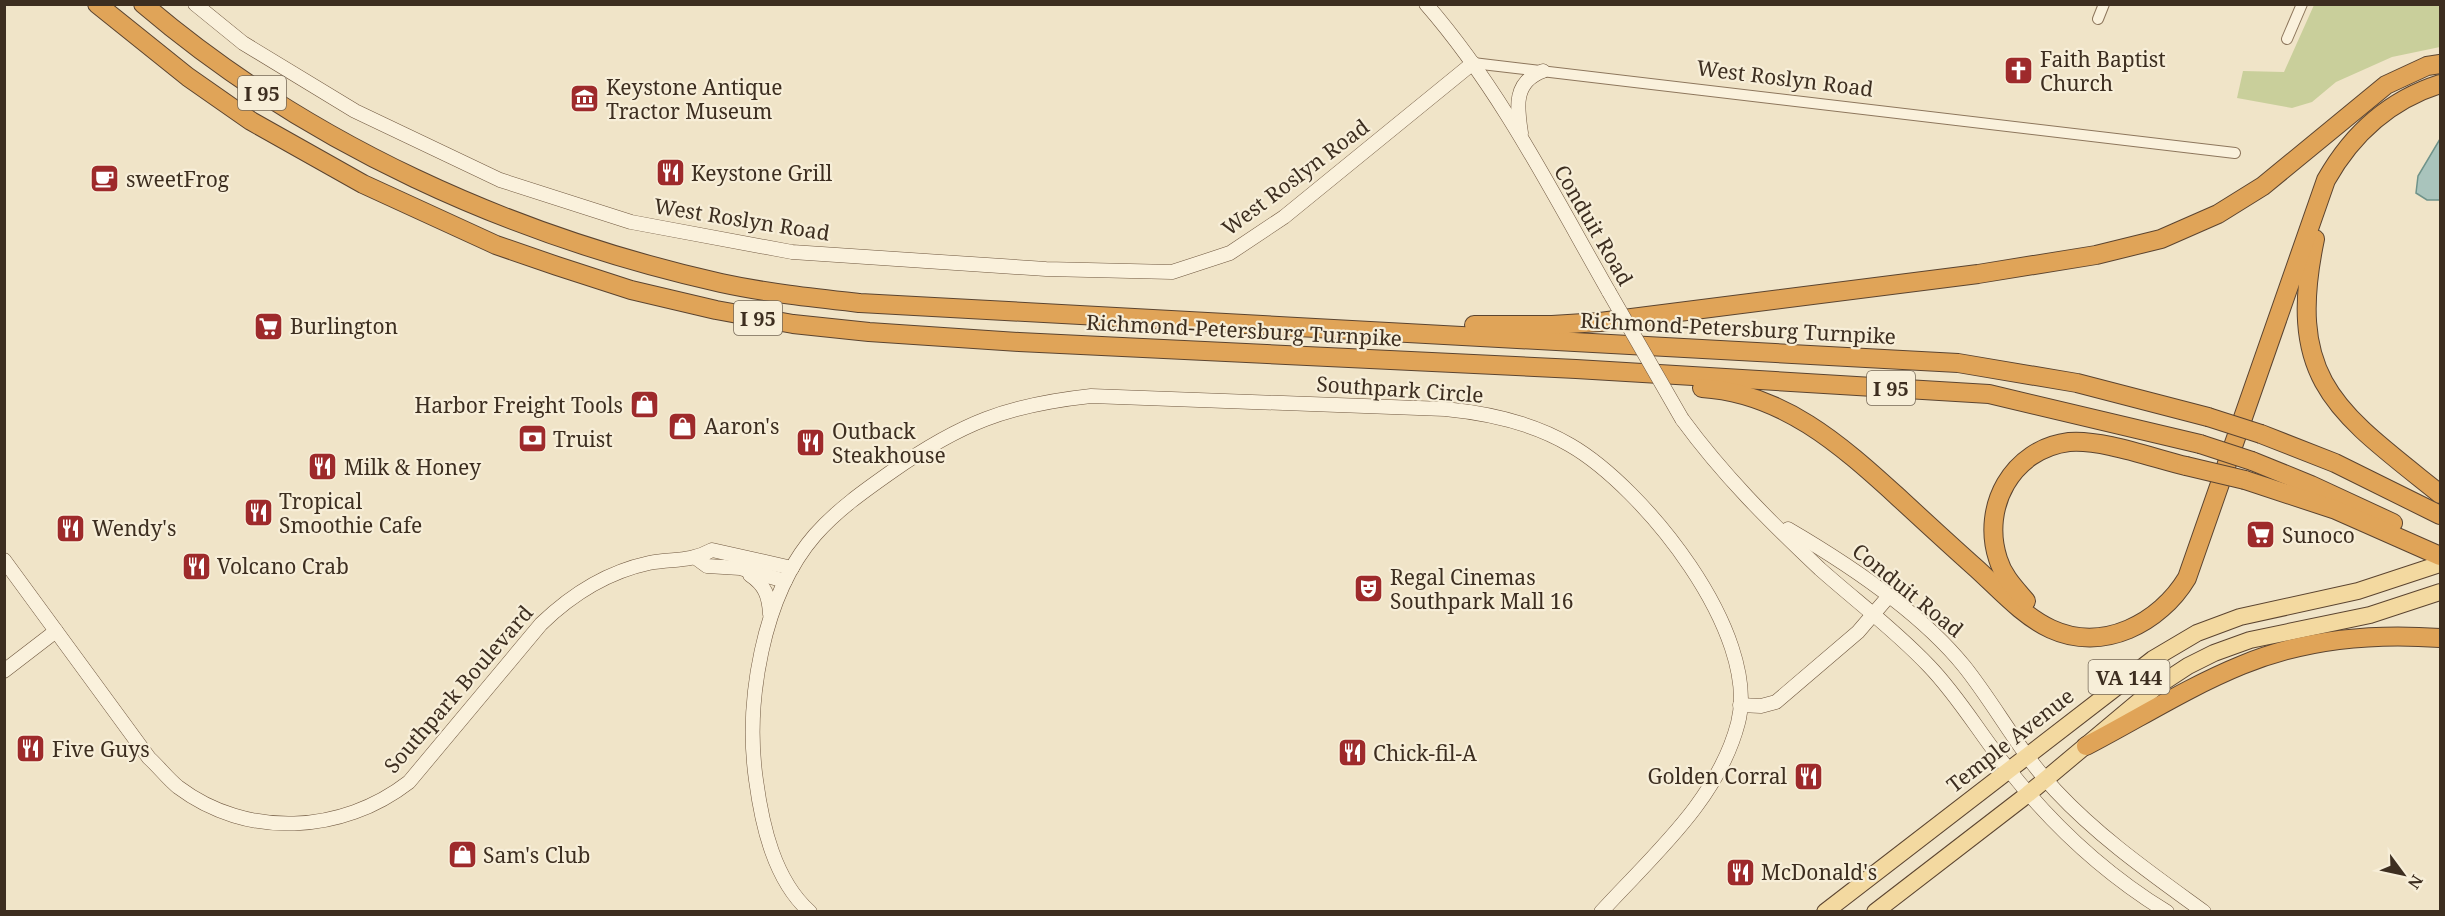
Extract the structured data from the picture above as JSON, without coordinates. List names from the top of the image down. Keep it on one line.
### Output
{"streets":{"highway":["I 95","Richmond-Petersburg Turnpike"],"main road":["West Roslyn Road","Conduit Road","Southpark Circle","VA 144","Southpark Boulevard","Temple Avenue"]},"crossings":[["West Roslyn Road","Conduit Road"],["Conduit Road","VA 144"],["Conduit Road","Temple Avenue"],["Richmond-Petersburg Turnpike","Temple Avenue"],["Southpark Circle","Southpark Boulevard"]],"places":{"church":["Faith Baptist Church"],"museum":["Keystone Antique Tractor Museum"],"restaurant":["Keystone Grill","Outback Steakhouse","Milk & Honey","Tropical Smoothie Cafe","Wendy's","Volcano Crab","Five Guys","Chick-fil-A","Golden Corral","McDonald's"],"cafe":["sweetFrog"],"supermarket":["Burlington","Sunoco"],"shop":["Harbor Freight Tools","Aaron's","Sam's Club"],"bank":["Truist"],"theatre":["Regal Cinemas Southpark Mall 16"]},"north":"bottom right"}
